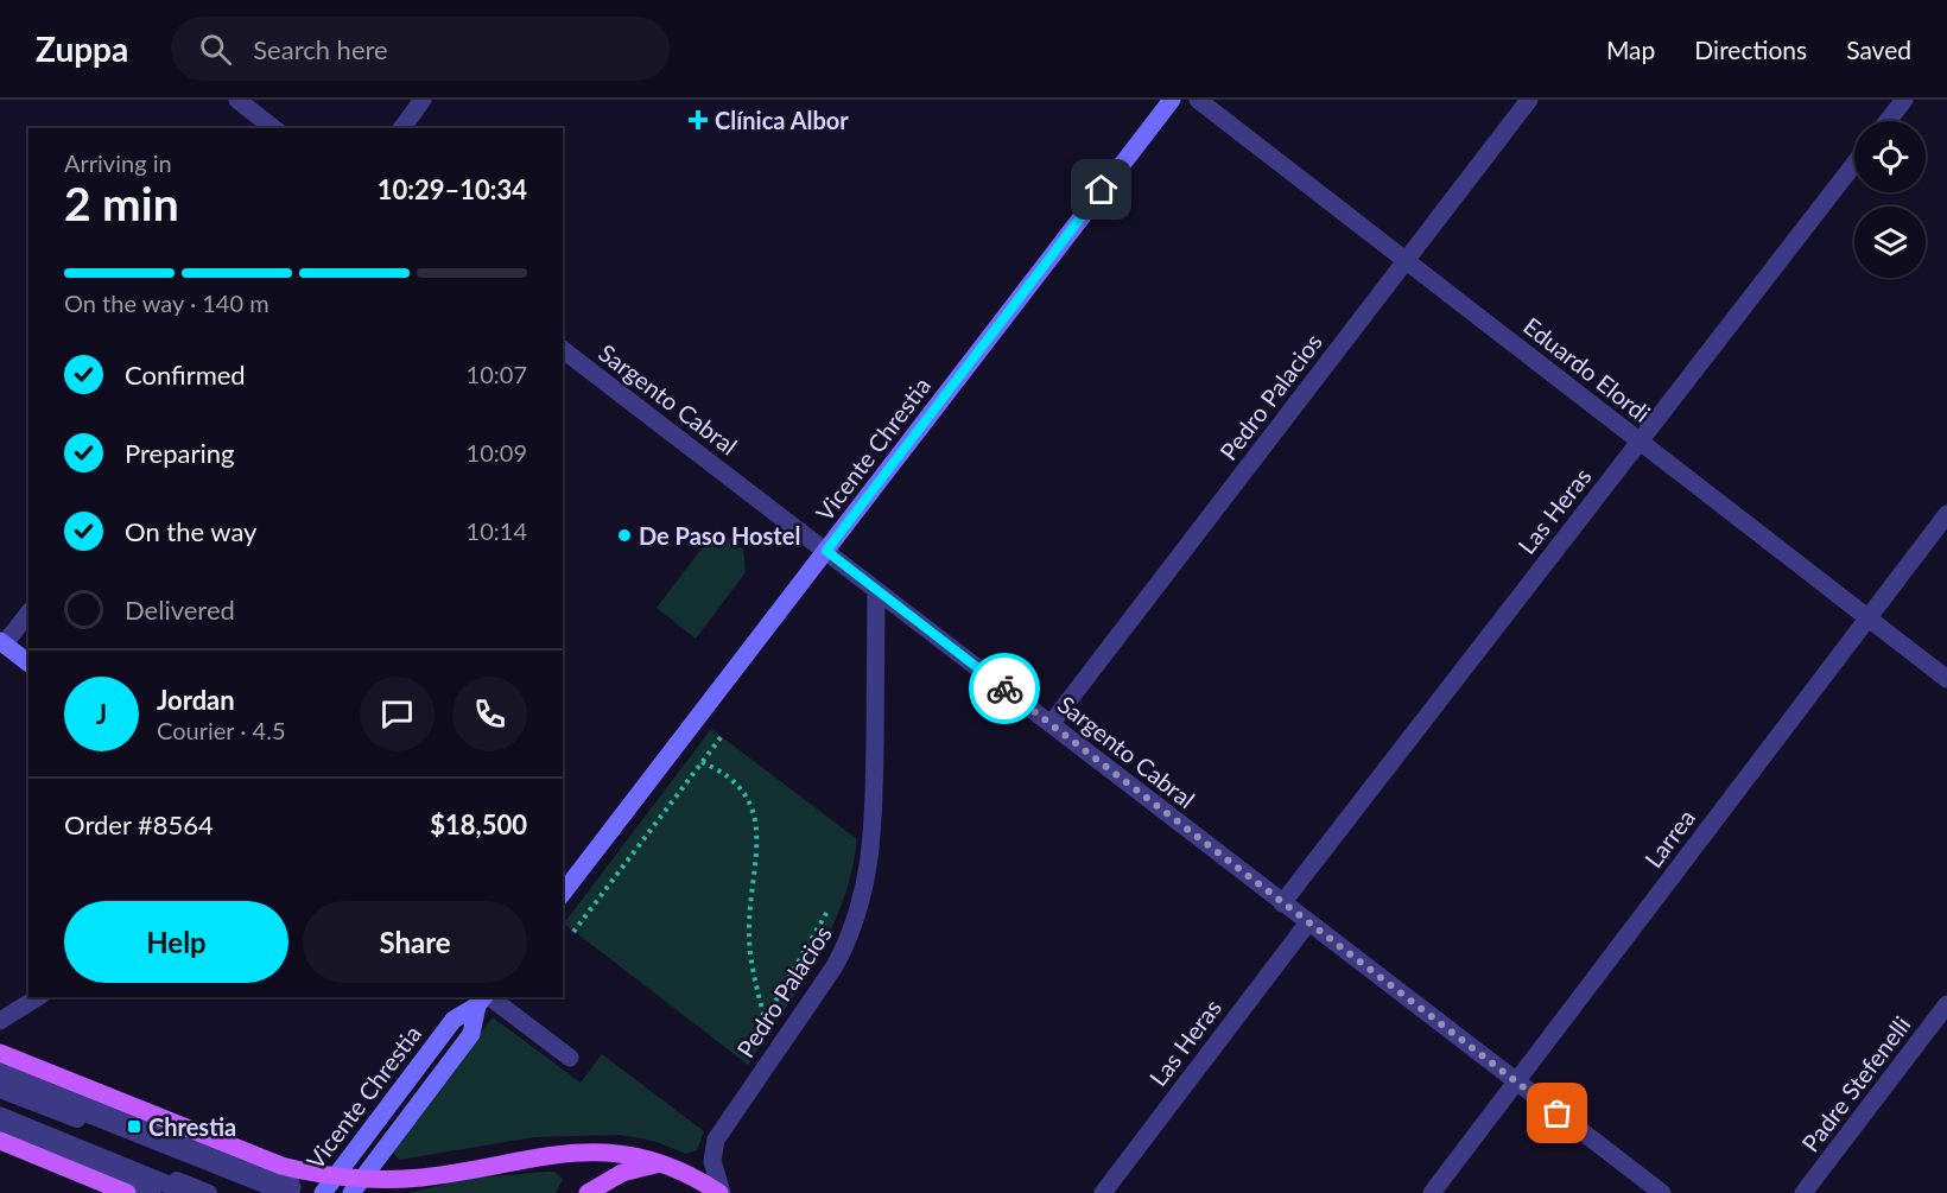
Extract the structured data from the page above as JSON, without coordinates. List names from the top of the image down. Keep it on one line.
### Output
{"streets":{"main road":["Vicente Chrestia"],"street":["Eduardo Elordi","Pedro Palacios","Sargento Cabral","Las Heras","Larrea","Padre Stefenelli"]},"crossings":[["Eduardo Elordi","Pedro Palacios"],["Eduardo Elordi","Las Heras"],["Eduardo Elordi","Larrea"],["Pedro Palacios","Sargento Cabral"],["Sargento Cabral","Vicente Chrestia"],["Sargento Cabral","Las Heras"],["Sargento Cabral","Larrea"]],"places":{"health":["Clínica Albor"],"other":["De Paso Hostel"],"transit":["Chrestia"]},"page":{"header":"Zuppa","search":"Search here","nav":["Map","Directions","Saved"],"heading":["2 min","Arriving in","10:29–10:34"],"panel":["Jordan","Courier · 4.5","Order #8564","$18,500"],"bar":"On the way · 140 m","list":[["Confirmed","10:07"],["Preparing","10:09"],["On the way","10:14"],"Delivered"],"round":"J","buttons":["Help","Share"]}}
